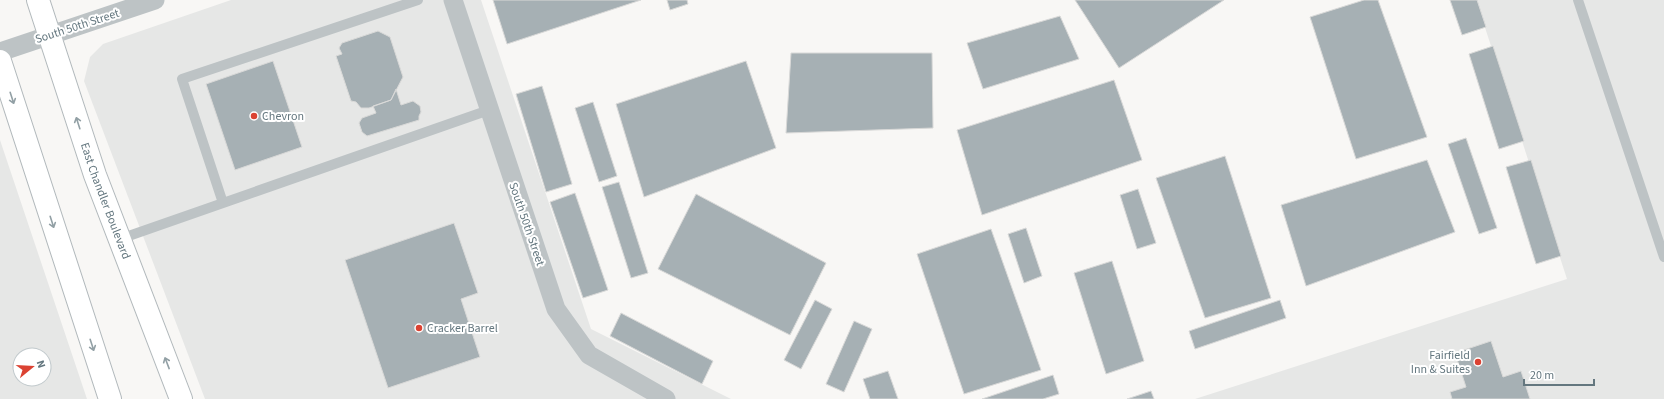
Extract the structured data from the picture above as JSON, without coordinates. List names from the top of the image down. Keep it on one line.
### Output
{"streets":{"main road":["East Chandler Boulevard"],"street":["South 50th Street"]},"crossings":[["South 50th Street","East Chandler Boulevard"]],"places":["Chevron","Cracker Barrel","Fairfield Inn & Suites"],"scale_bar":"20 m","north":"right"}
